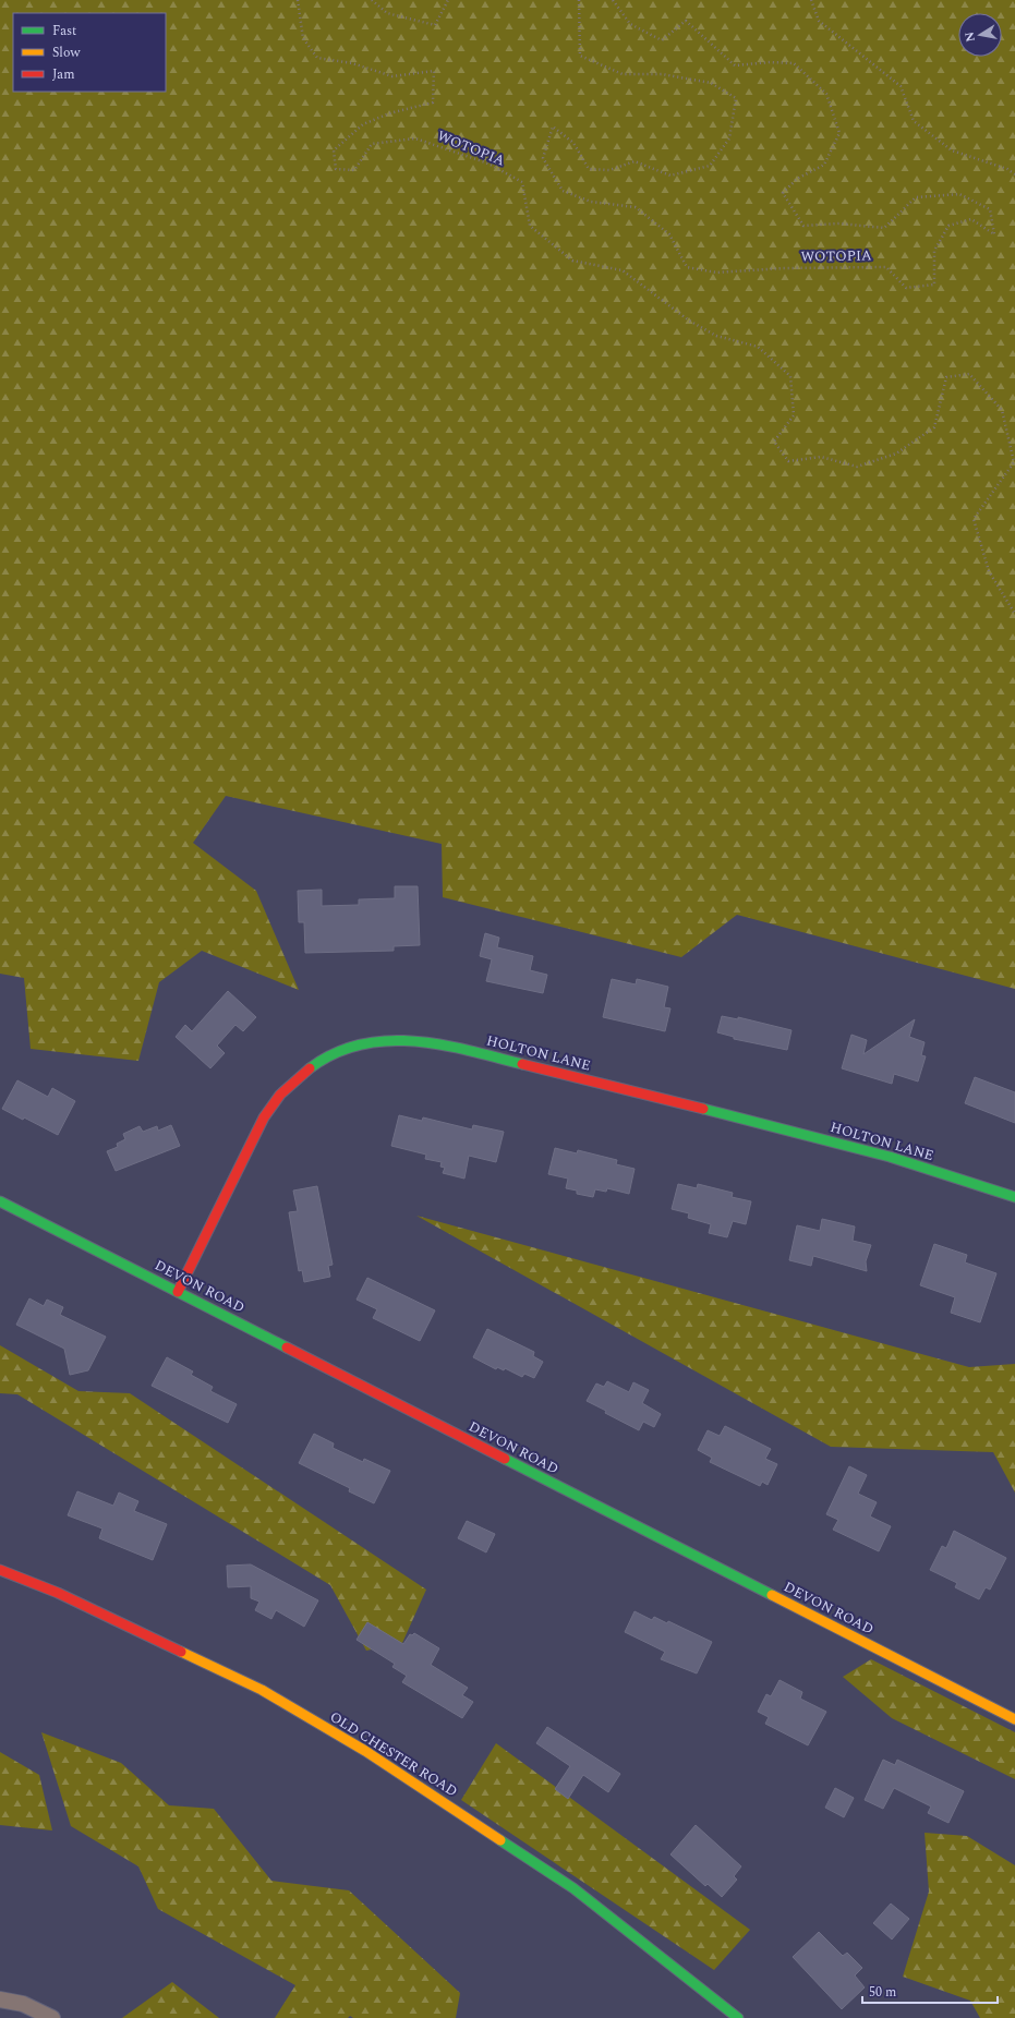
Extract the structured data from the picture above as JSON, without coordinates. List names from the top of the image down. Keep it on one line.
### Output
{"streets":{"street":["HOLTON LANE","DEVON ROAD","OLD CHESTER ROAD"],"path":["WOTOPIA"]},"crossings":[["HOLTON LANE","DEVON ROAD"]],"legend":["Fast","Slow","Jam"],"scale_bar":"50 m","north":"left"}
